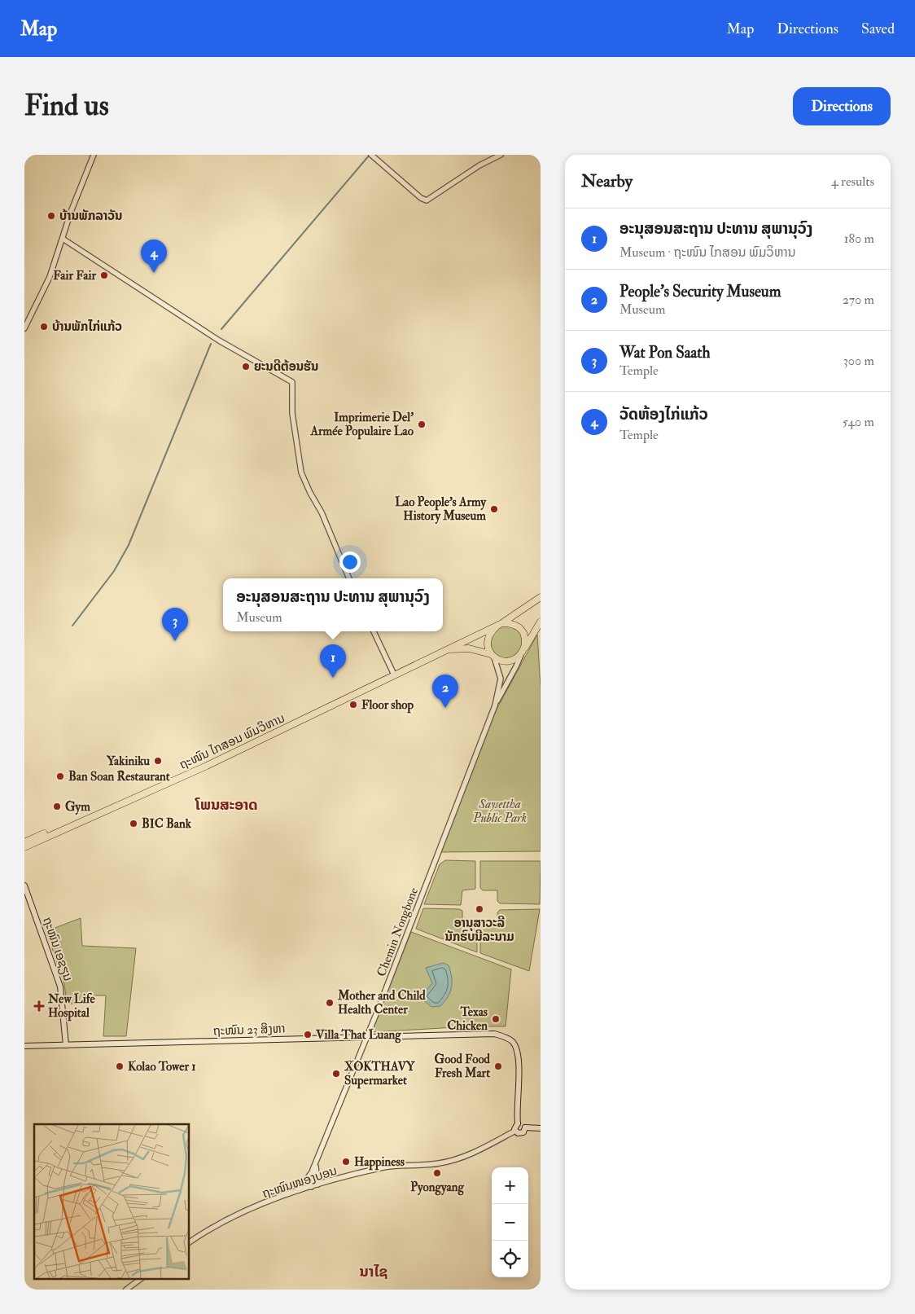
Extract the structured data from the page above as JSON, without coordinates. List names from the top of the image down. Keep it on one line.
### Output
{"streets":{"highway":["ຖະໜົນ ໄກສອນ ພົມວິຫານ"],"main road":["ຖະໜົນ ເອຊຽນ","ຖະໜົນ 23 ສິງຫາ"],"street":["Chemin Nongbone","ຖະໜົນໜອງບອນ"]},"crossings":[["Chemin Nongbone","ຖະໜົນ 23 ສິງຫາ"],["Chemin Nongbone","ຖະໜົນໜອງບອນ"],["ຖະໜົນ ເອຊຽນ","ຖະໜົນ 23 ສິງຫາ"],["ຖະໜົນ 23 ສິງຫາ","ຖະໜົນໜອງບອນ"]],"districts":["ໂພນສະອາດ","ນາໄຊ"],"parks":["Saysettha Public Park"],"places":{"other":["ບ້ານພັກລາວັນ","Fair Fair","ບ້ານພັກໄກ່ແກ້ວ","ຍະນດີຕ້ອນຮັນ","Imprimerie Del' Armée Populaire Lao","Lao People's Army History Museum","Floor shop","Yakiniku","Ban Soan Restaurant","Gym","BIC Bank","ອານຸສາວະລີ ນັກຮົບນີລະນາມ","Mother and Child Health Center","Texas Chicken","Villa That Luang","Kolao Tower 1","Good Food Fresh Mart","XOKTHAVY Supermarket","Happiness","Pyongyang"],"health":["New Life Hospital"]},"page":{"header":"Map","nav":["Map","Directions","Saved"],"buttons":"Directions","title":"Find us","heading":["Nearby","4 results"],"list":[{"mark":"1","name":"ອະນຸສອນສະຖານ ປະທານ ສຸພານຸວົງ","note":"Museum · ຖະໜົນ ໄກສອນ ພົມວິຫານ","value":"180 m"},{"mark":"2","name":"People's Security Museum","note":"Museum","value":"270 m"},{"mark":"3","name":"Wat Pon Saath","note":"Temple","value":"300 m"},{"mark":"4","name":"ວັດຫ້ອງໄກ່ແກ້ວ","note":"Temple","value":"540 m"}],"pins":["4","3","1","2"],"popup":["ອະນຸສອນສະຖານ ປະທານ ສຸພານຸວົງ","Museum"],"map_buttons":["+","−"]}}
